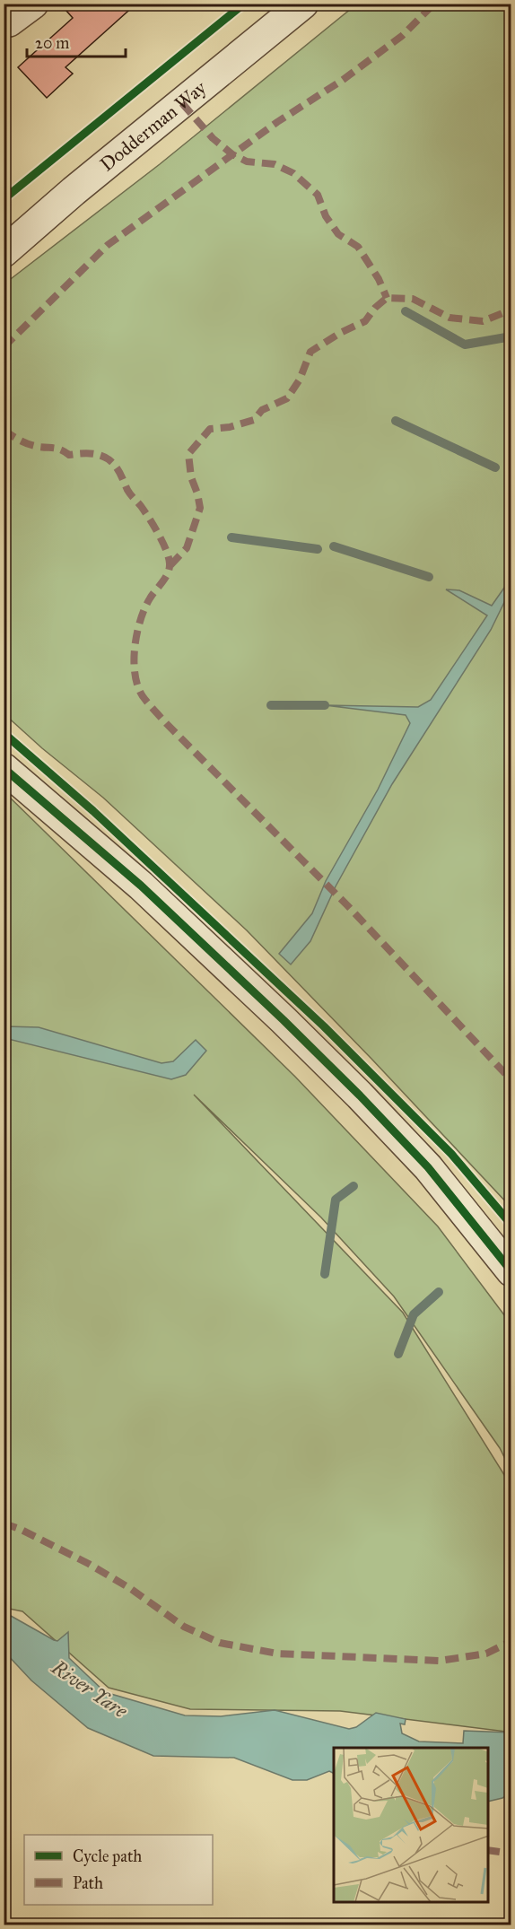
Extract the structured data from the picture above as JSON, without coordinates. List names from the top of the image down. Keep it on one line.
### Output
{"streets":{"street":["Dodderman Way"]},"water":["River Yare"],"legend":["Cycle path","Path"],"scale_bar":"20 m"}
